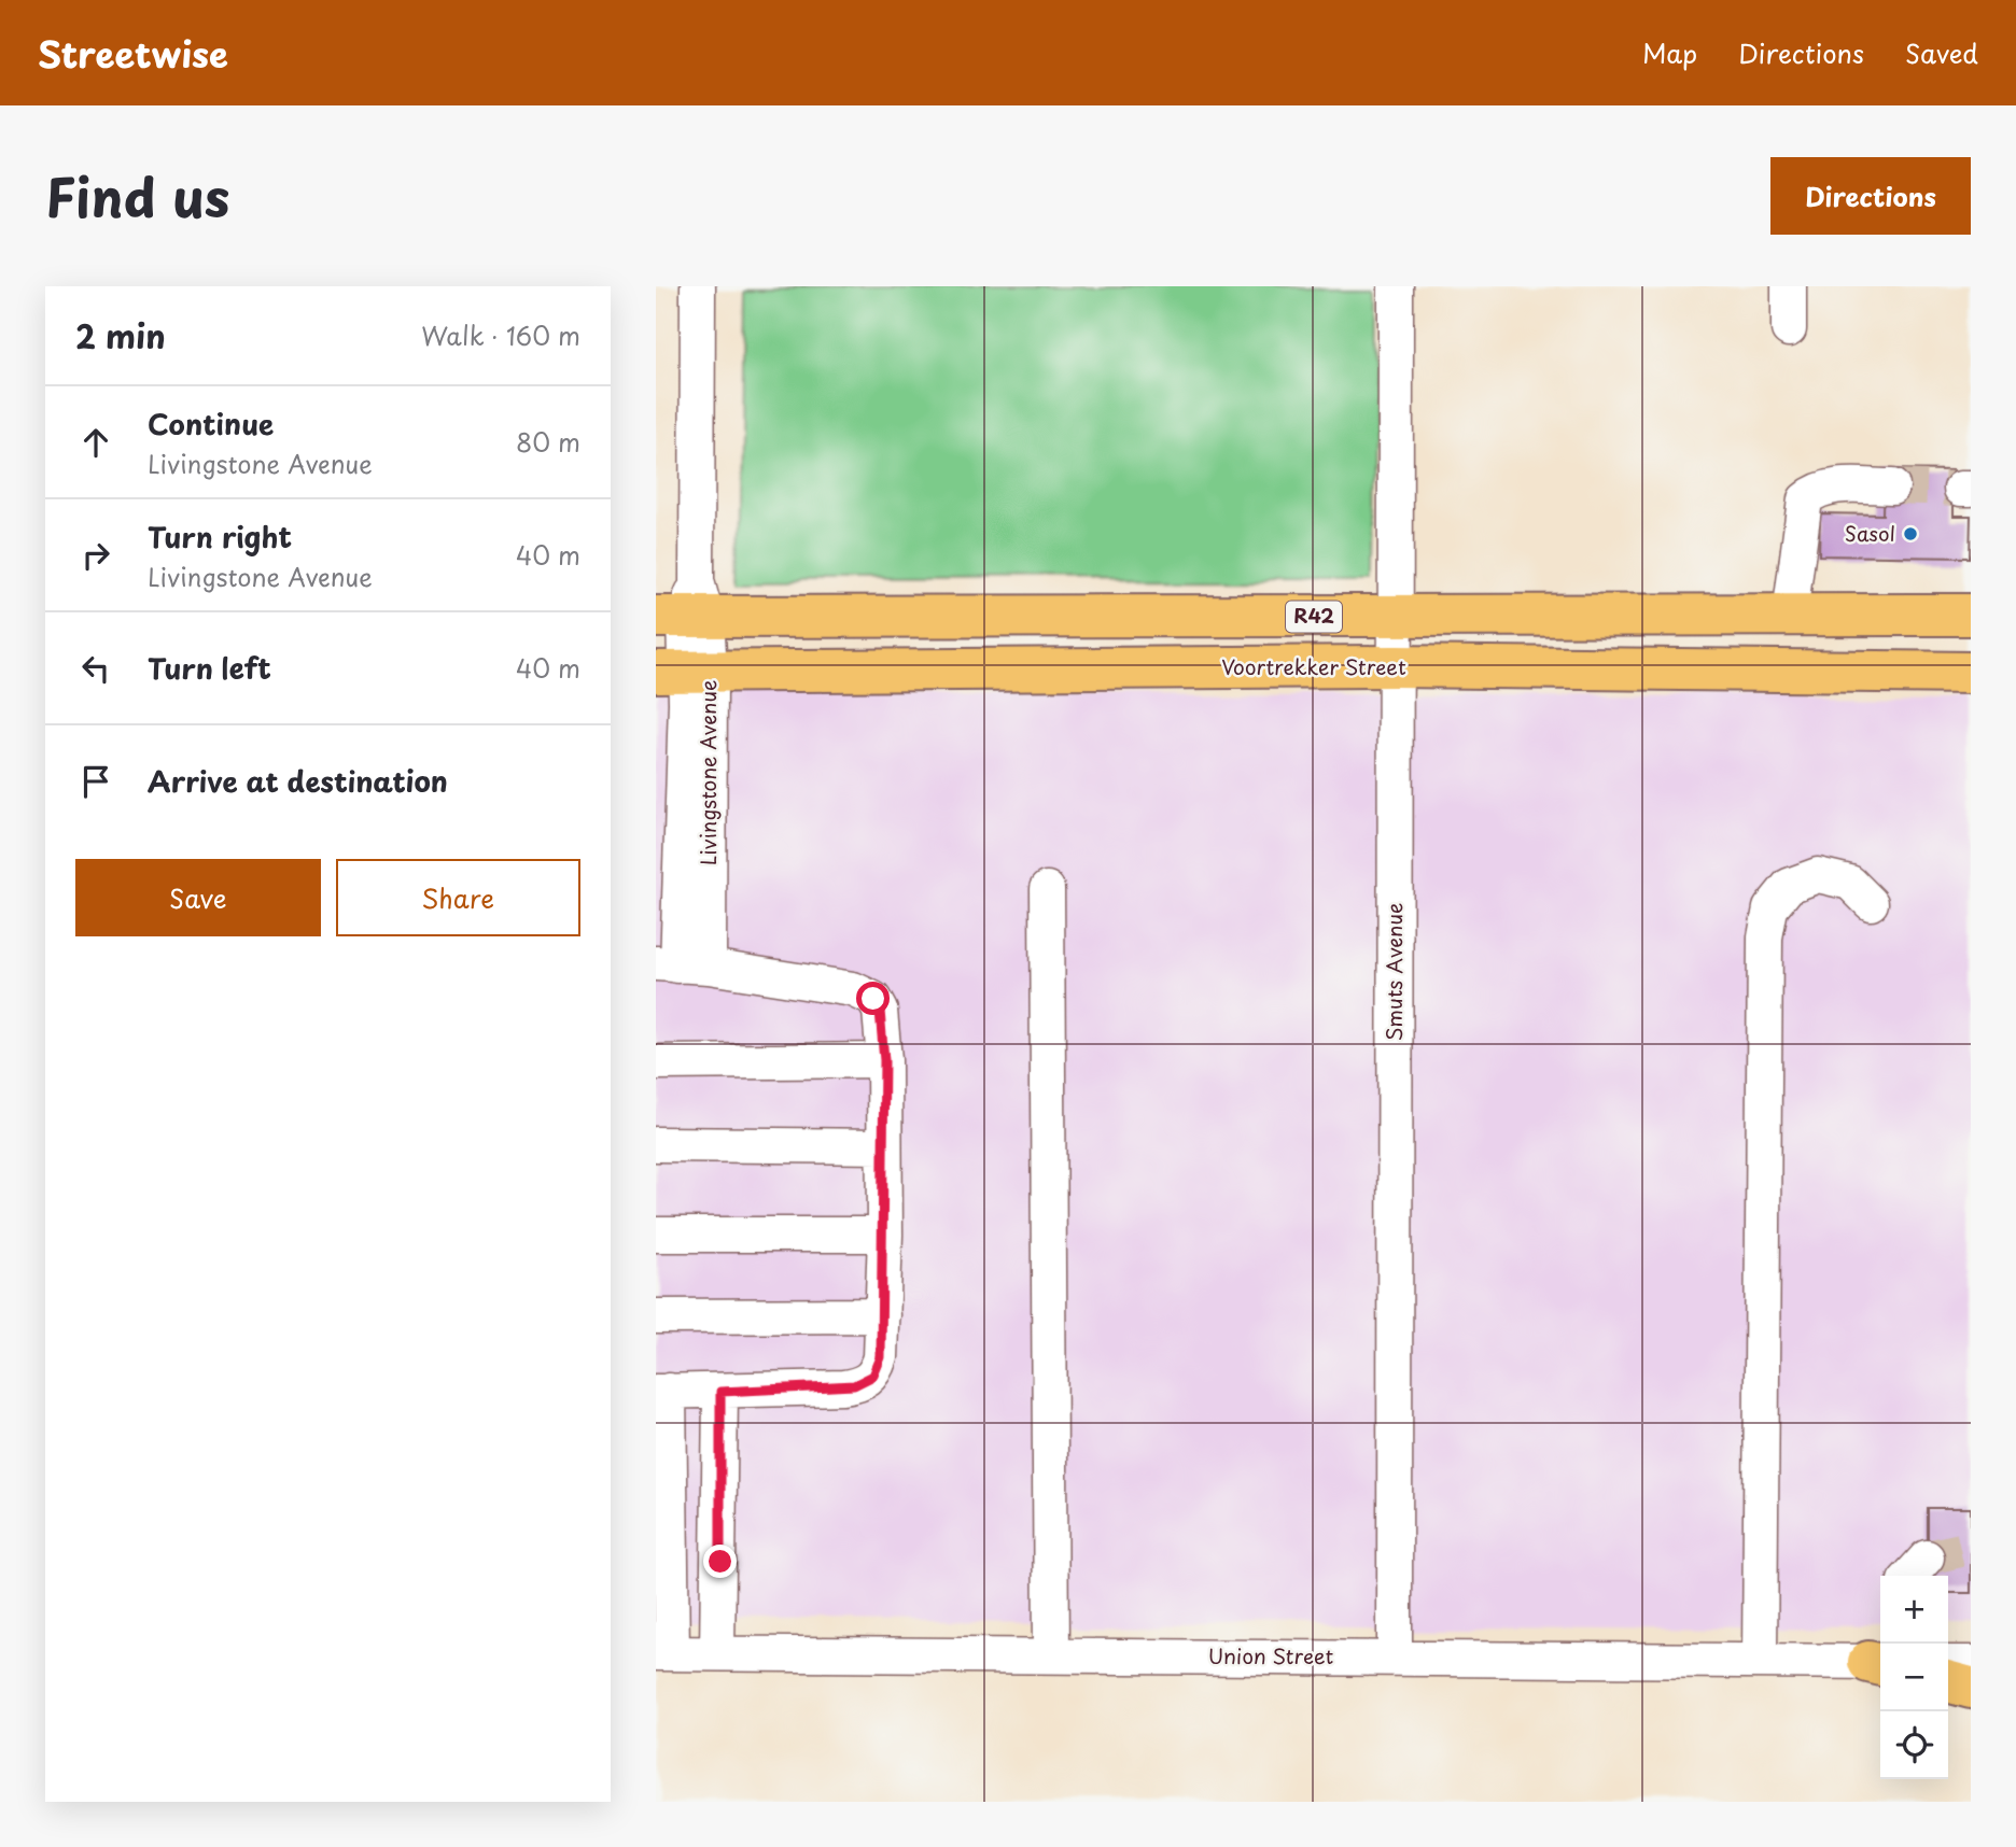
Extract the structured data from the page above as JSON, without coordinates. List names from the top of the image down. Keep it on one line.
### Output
{"streets":{"main road":["R42","Voortrekker Street"],"street":["Livingstone Avenue","Smuts Avenue","Union Street"]},"crossings":[["R42","Livingstone Avenue"],["R42","Smuts Avenue"],["Voortrekker Street","Livingstone Avenue"],["Voortrekker Street","Smuts Avenue"],["Livingstone Avenue","Union Street"],["Smuts Avenue","Union Street"]],"places":["Sasol"],"page":{"header":"Streetwise","nav":["Map","Directions","Saved"],"title":"Find us","buttons":["Directions",["Save","Share"]],"heading":["2 min","Walk · 160 m"],"list":[["Continue","Livingstone Avenue","80 m"],["Turn right","Livingstone Avenue","40 m"],["Turn left","40 m"],"Arrive at destination"],"map_buttons":["+","−"]}}
